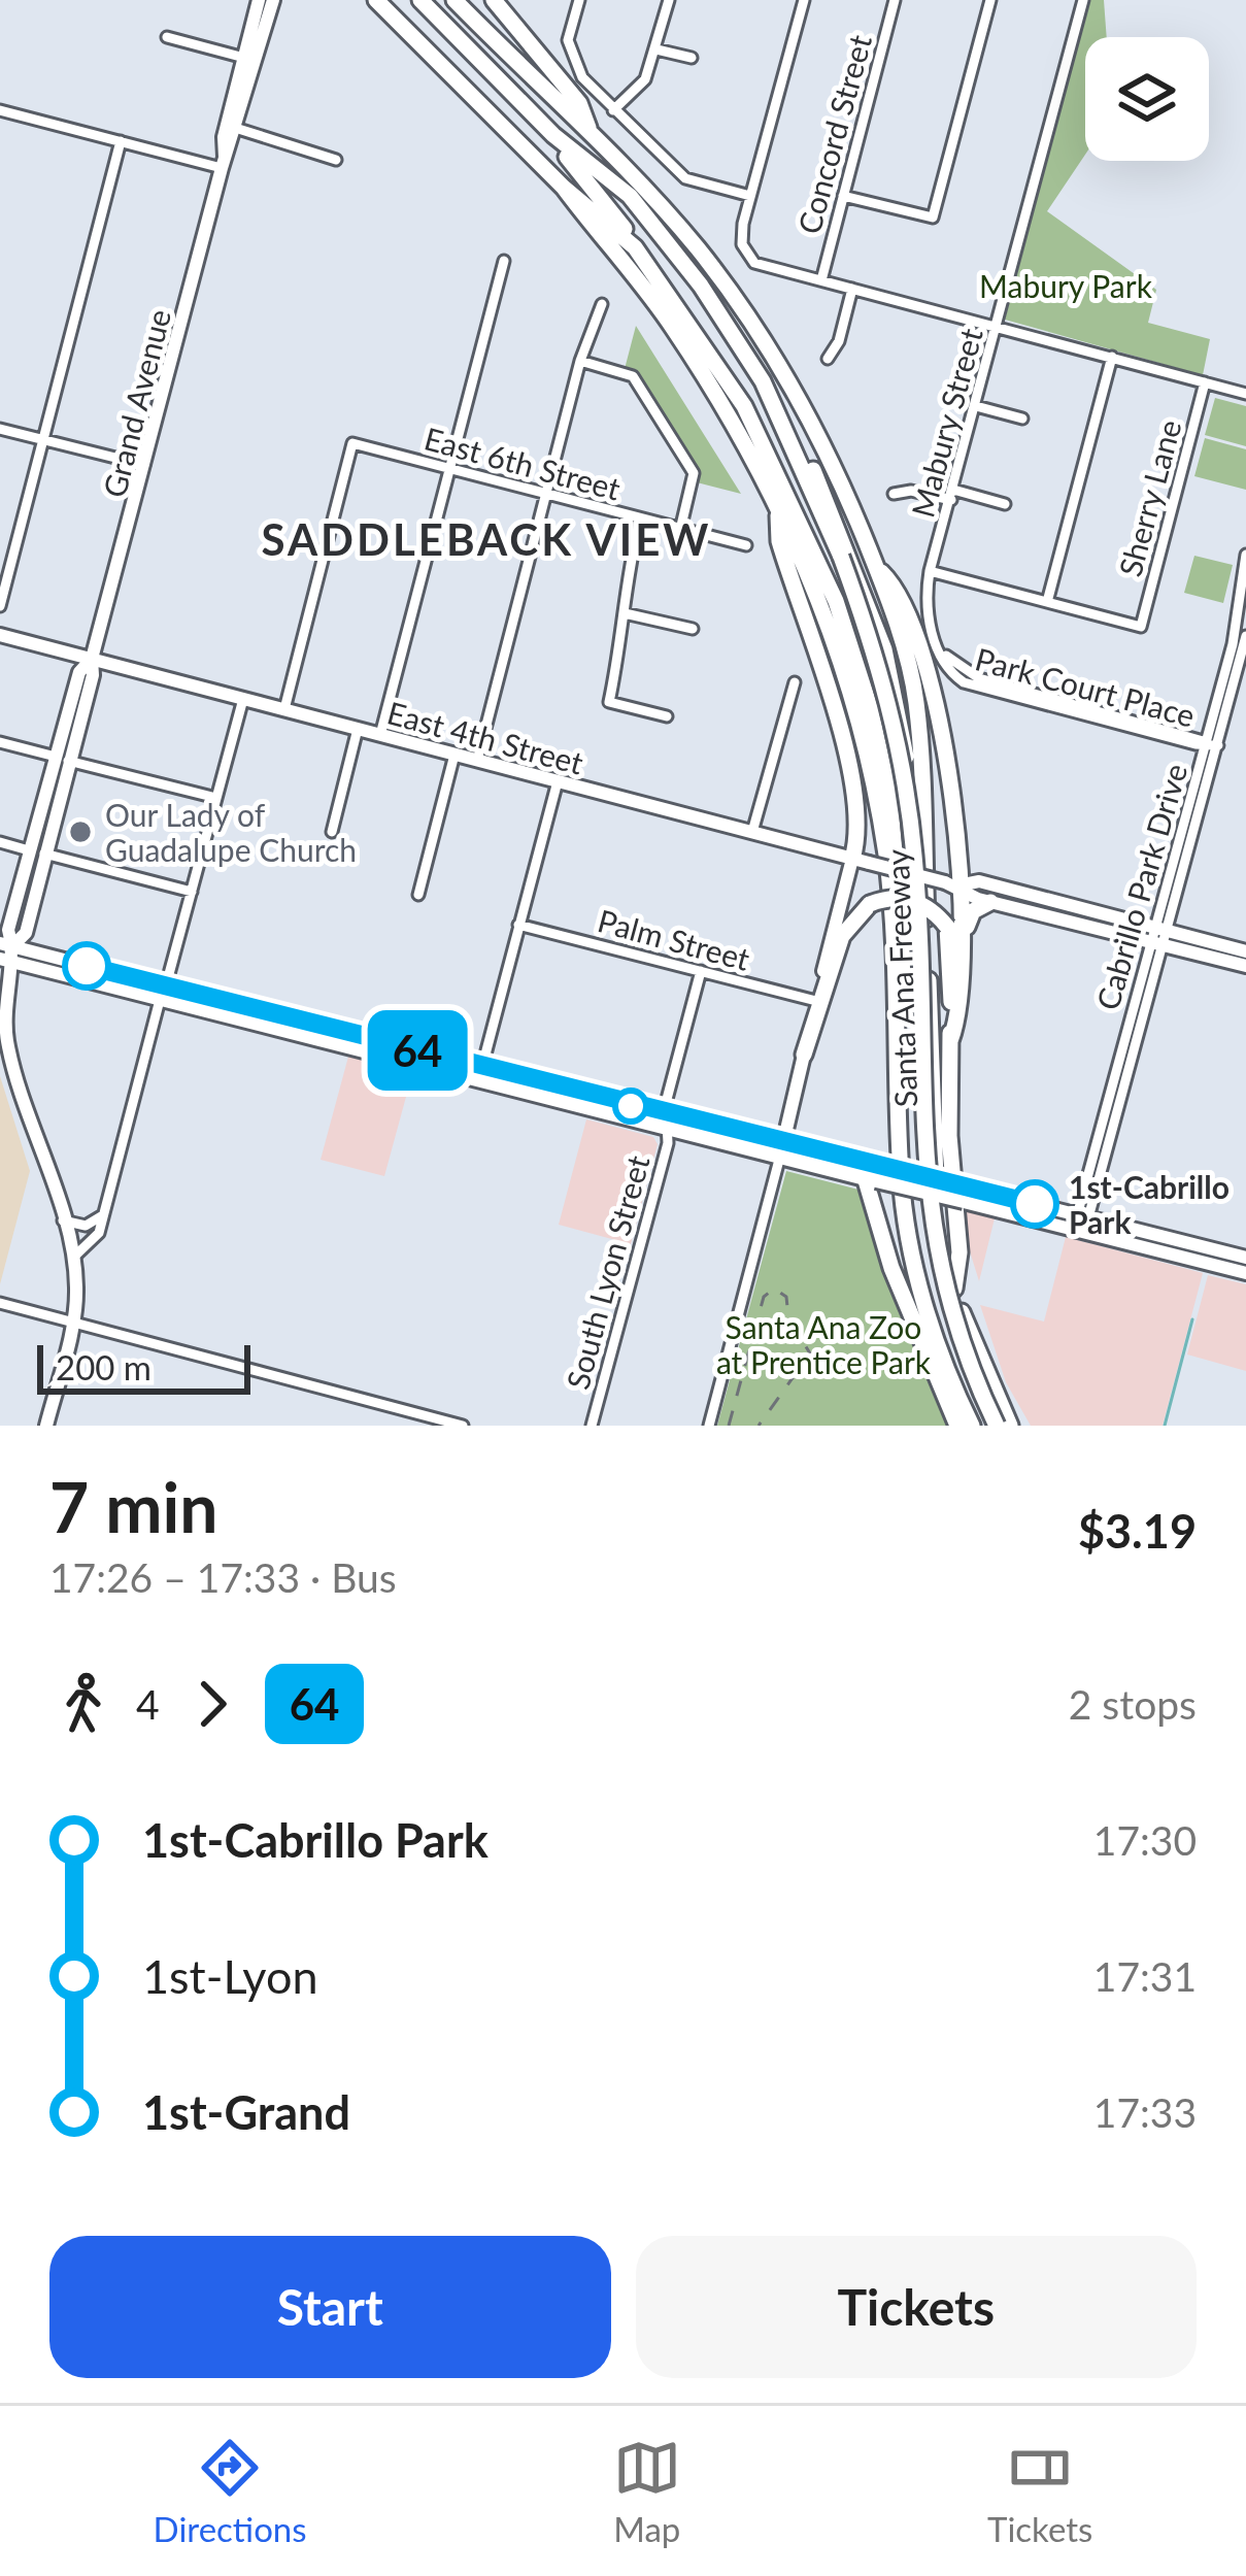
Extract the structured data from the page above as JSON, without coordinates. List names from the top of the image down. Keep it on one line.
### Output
{"streets":{"highway":["Santa Ana Freeway"],"main road":["Grand Avenue","East 4th Street"],"street":["Concord Street","Mabury Street","East 6th Street","Sherry Lane","Park Court Place","Cabrillo Park Drive","Palm Street","South Lyon Street"]},"crossings":[["Grand Avenue","East 4th Street"],["Mabury Street","Park Court Place"],["East 6th Street","East 4th Street"],["Park Court Place","Cabrillo Park Drive"],["East 4th Street","Cabrillo Park Drive"],["Palm Street","South Lyon Street"]],"districts":["SADDLEBACK VIEW"],"parks":["Mabury Park","Santa Ana Zoo at Prentice Park"],"places":["Our Lady of Guadalupe Church","1st-Cabrillo Park"],"lines":["bus line 64"],"scale_bar":"200 m","page":{"on_map":"64","scale":"200 m","heading":["7 min","17:26 – 17:33 · Bus","$3.19"],"legs":["4","64","2 stops"],"list":[{"name":"1st-Cabrillo Park","value":"17:30"},{"name":"1st-Lyon","value":"17:31"},{"name":"1st-Grand","value":"17:33"}],"buttons":["Start","Tickets"],"tabs":["Directions","Map","Tickets"]}}
